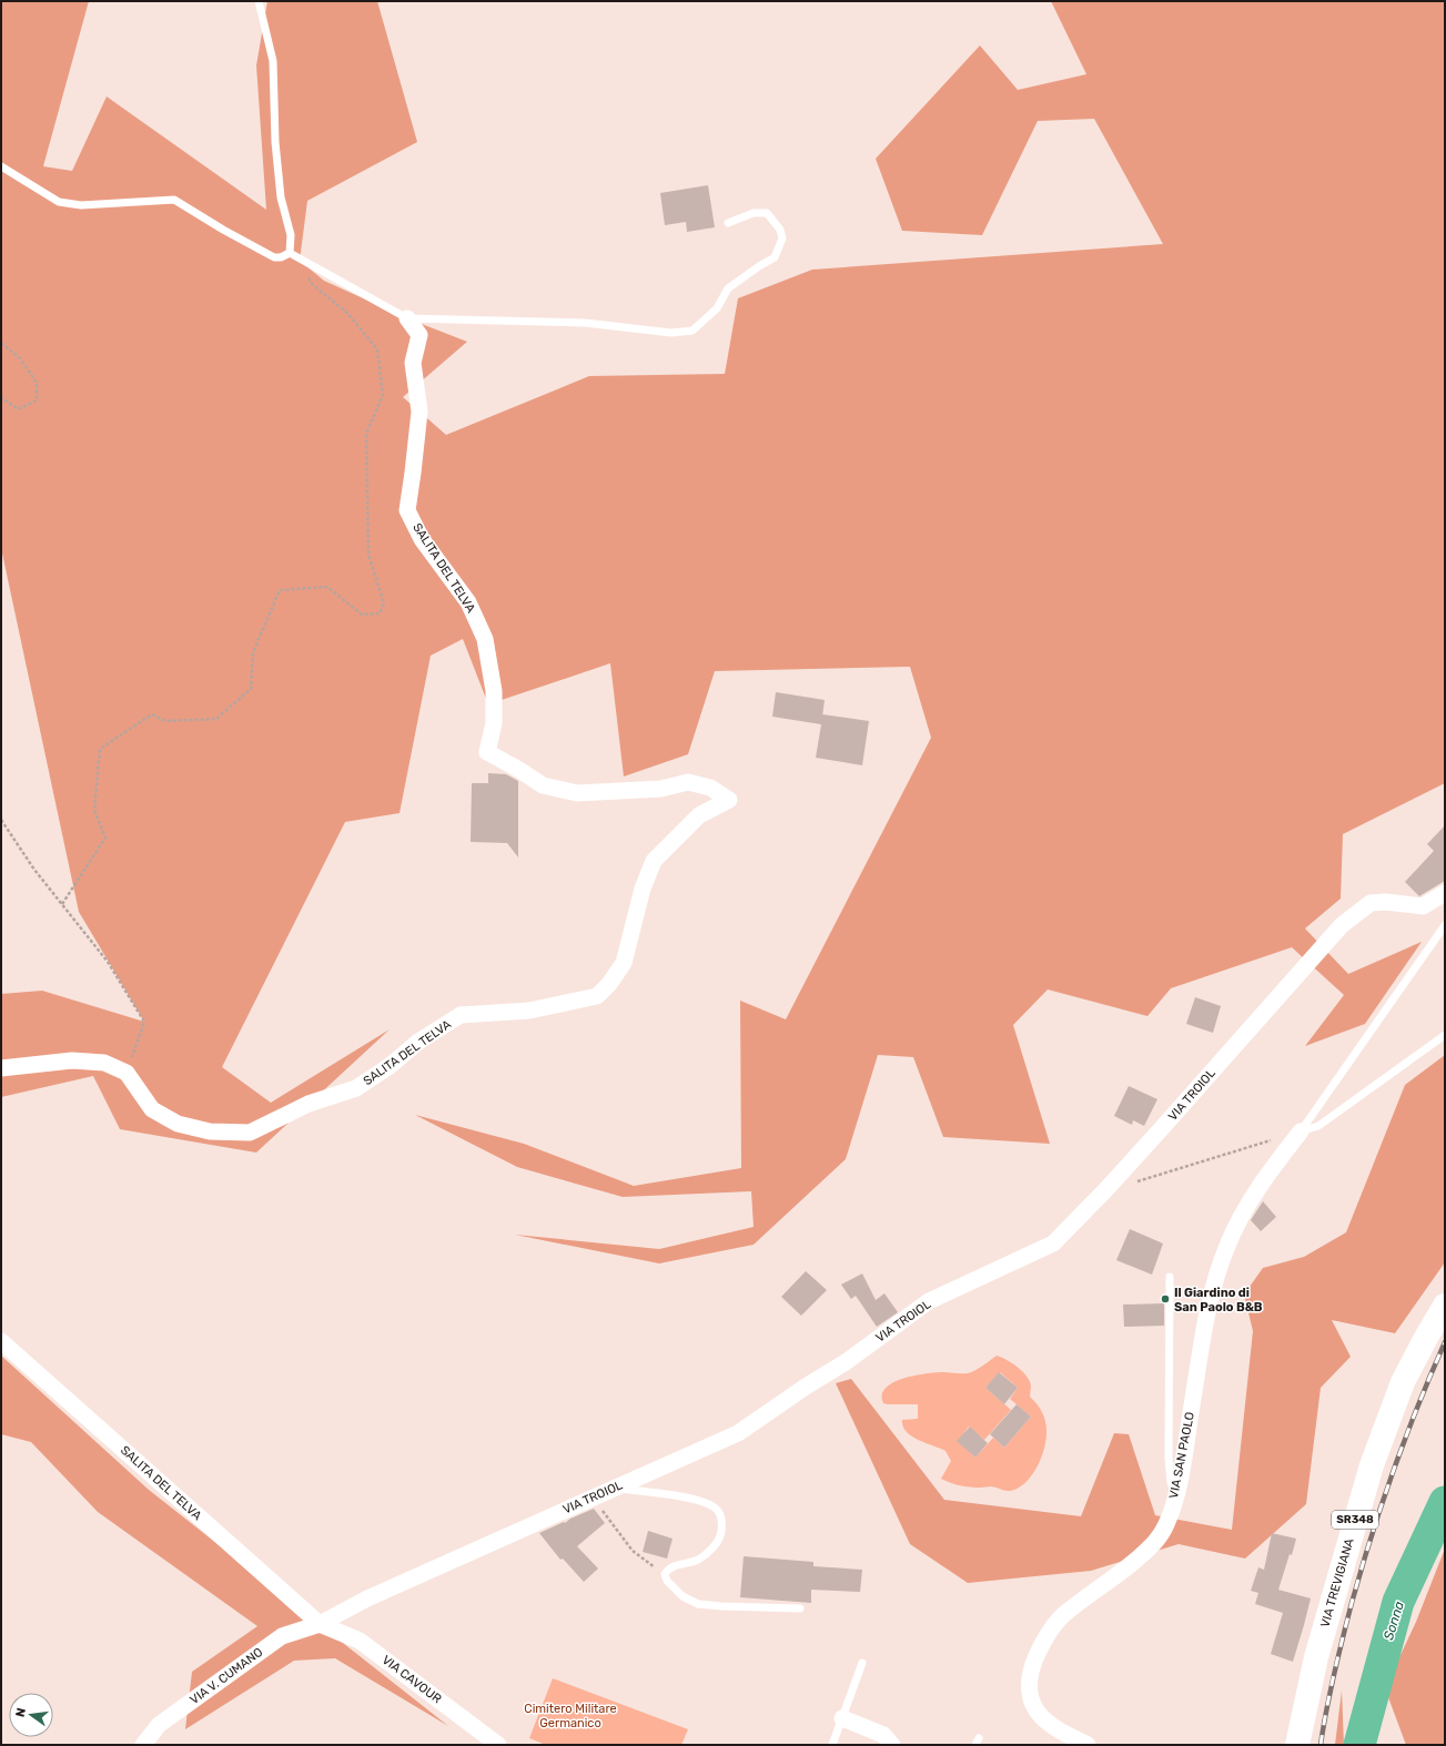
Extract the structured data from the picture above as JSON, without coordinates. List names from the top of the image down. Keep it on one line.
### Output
{"streets":{"main road":["SR348","VIA TREVIGIANA"],"street":["SALITA DEL TELVA","VIA TROIOL","VIA SAN PAOLO","VIA V. CUMANO","VIA CAVOUR"]},"crossings":[["SALITA DEL TELVA","VIA TROIOL"],["SALITA DEL TELVA","VIA V. CUMANO"],["SALITA DEL TELVA","VIA CAVOUR"],["VIA TROIOL","VIA V. CUMANO"],["VIA TROIOL","VIA CAVOUR"],["VIA V. CUMANO","VIA CAVOUR"]],"water":["Sonna"],"parks":["Cimitero Militare Germanico"],"places":["Il Giardino di San Paolo B&B"],"north":"left"}
